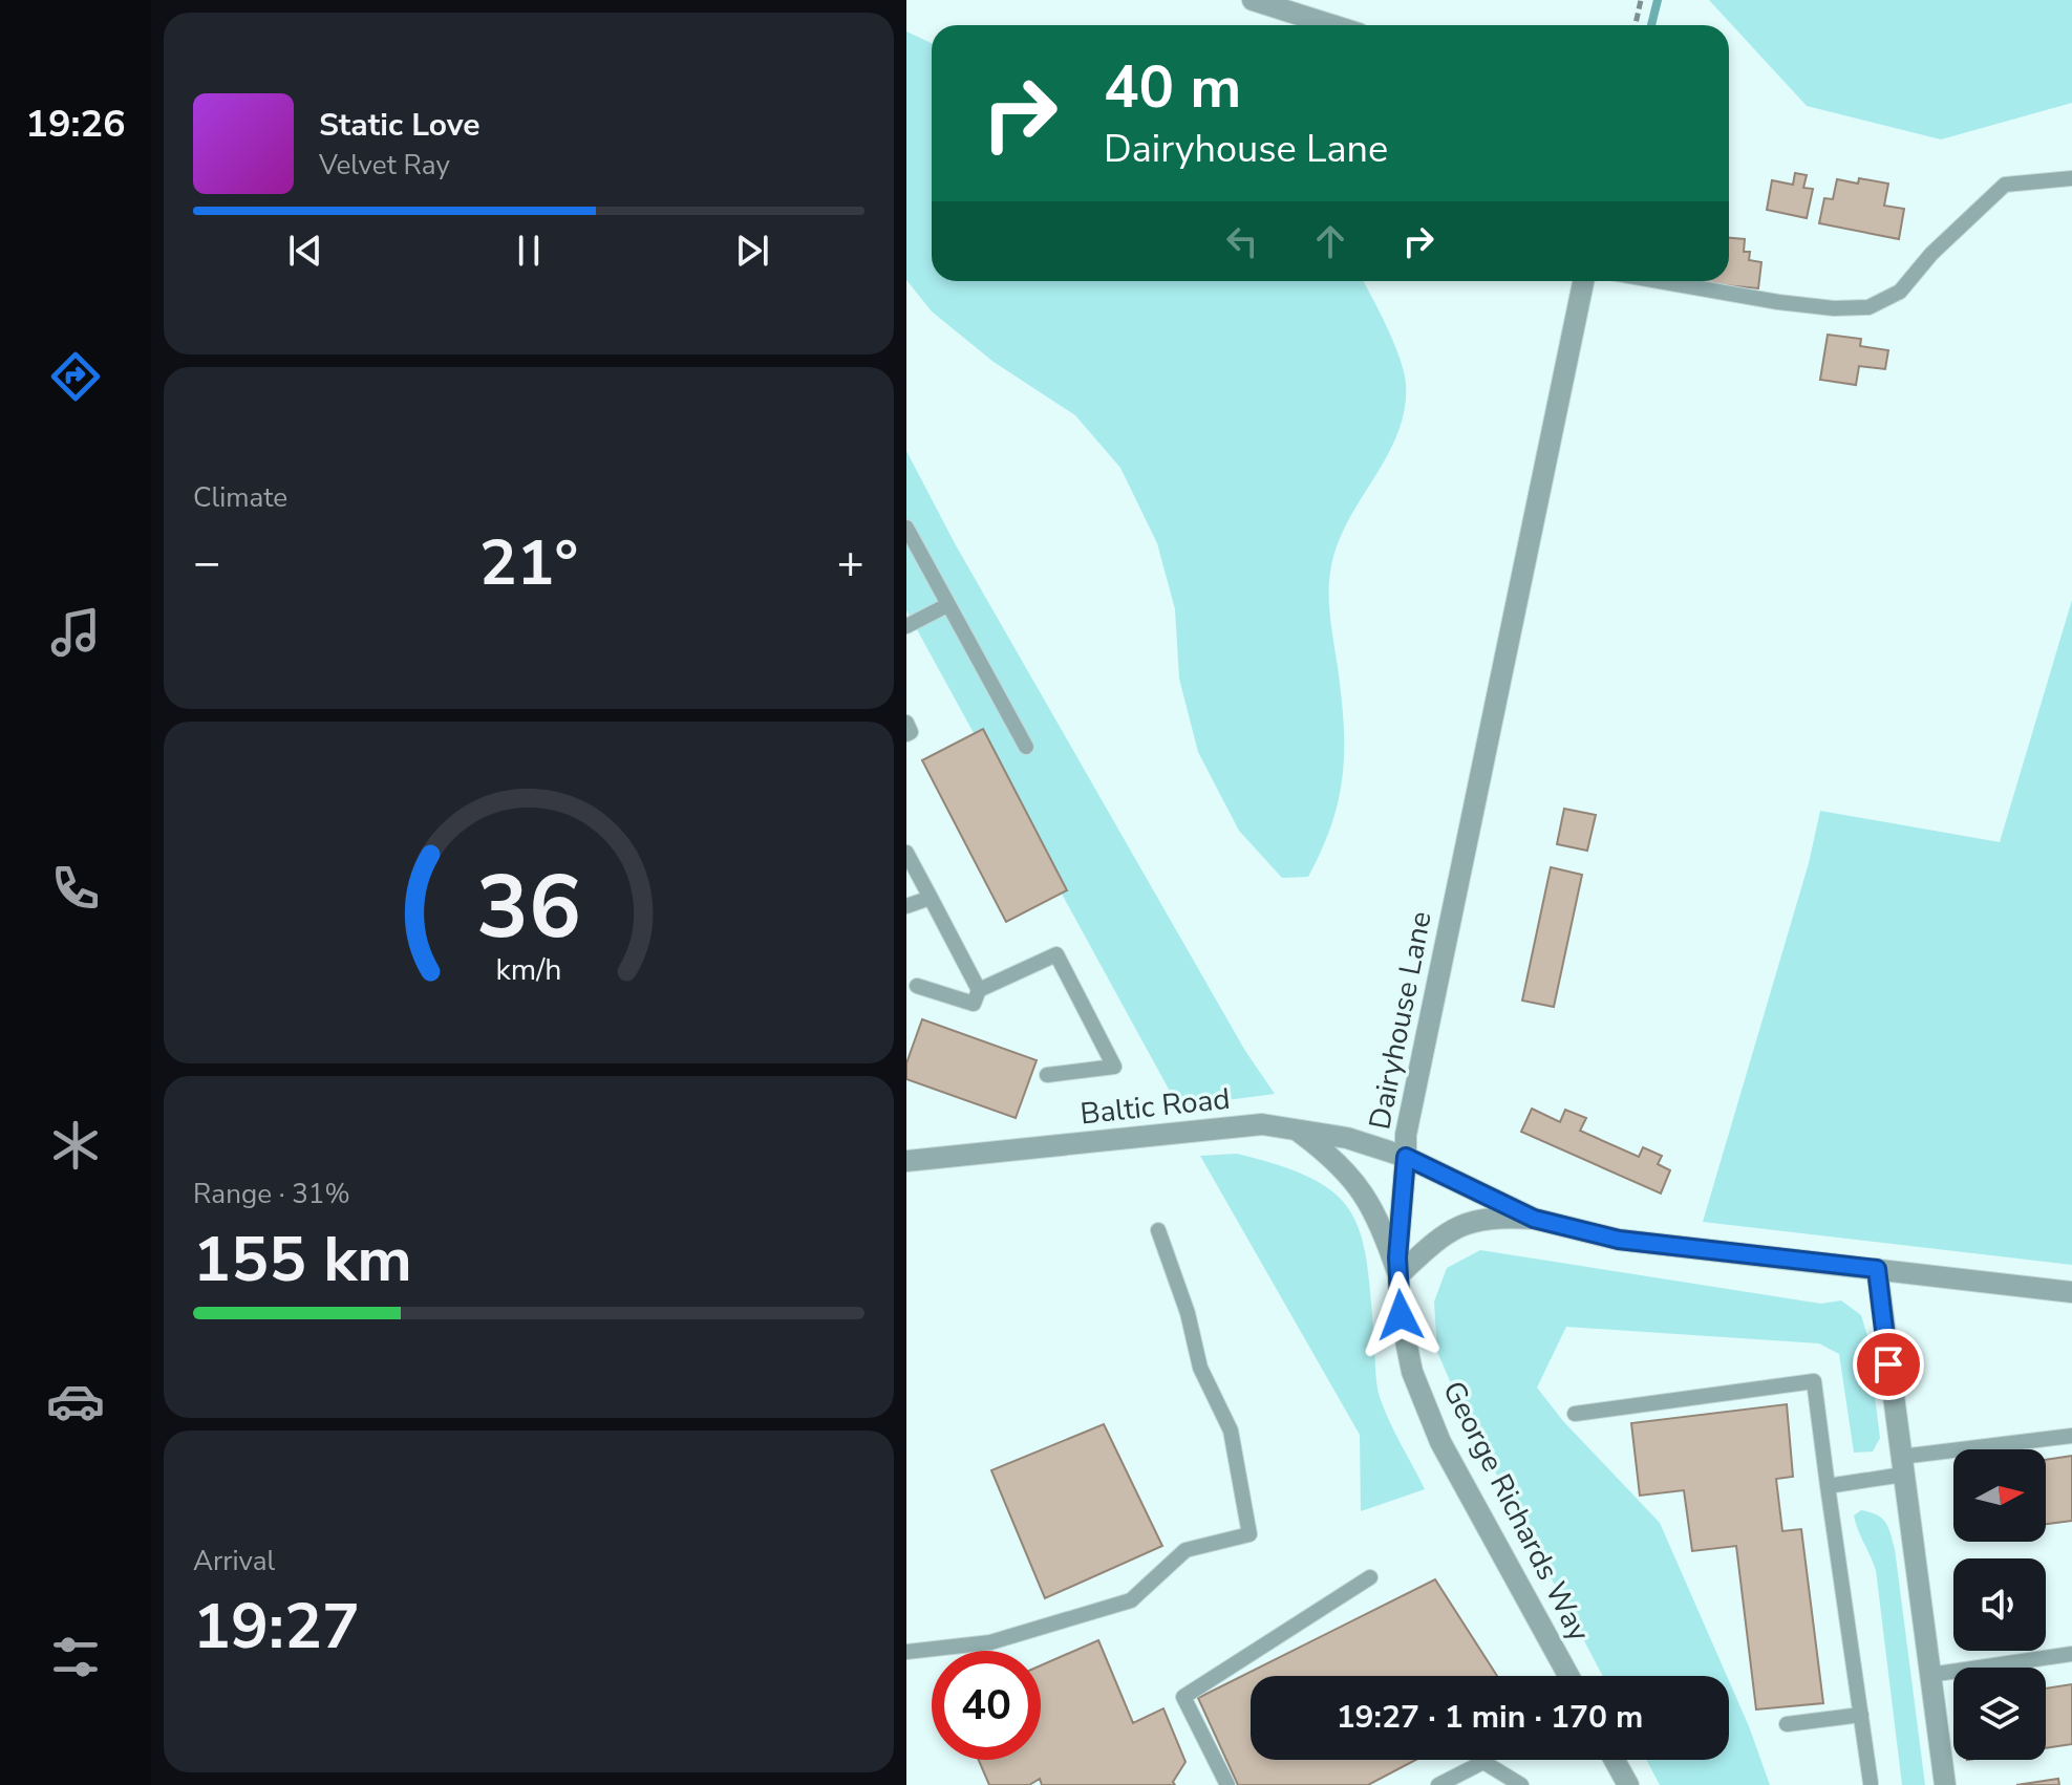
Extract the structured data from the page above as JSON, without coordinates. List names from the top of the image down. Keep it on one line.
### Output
{"streets":{"street":["Dairyhouse Lane","Baltic Road","George Richards Way"]},"crossings":[["Dairyhouse Lane","Baltic Road"],["Dairyhouse Lane","George Richards Way"],["Baltic Road","George Richards Way"]],"north":"right","page":{"tabs":"19:26","turn":["40 m","Dairyhouse Lane"],"song":["Static Love","Velvet Ray"],"tile":["Climate",["Range · 31%","155 km"],["Arrival","19:27"]],"heat":["−","21°","+"],"limit":"40","trip":"19:27 · 1 min · 170 m","gauge":["36","km/h"]}}
